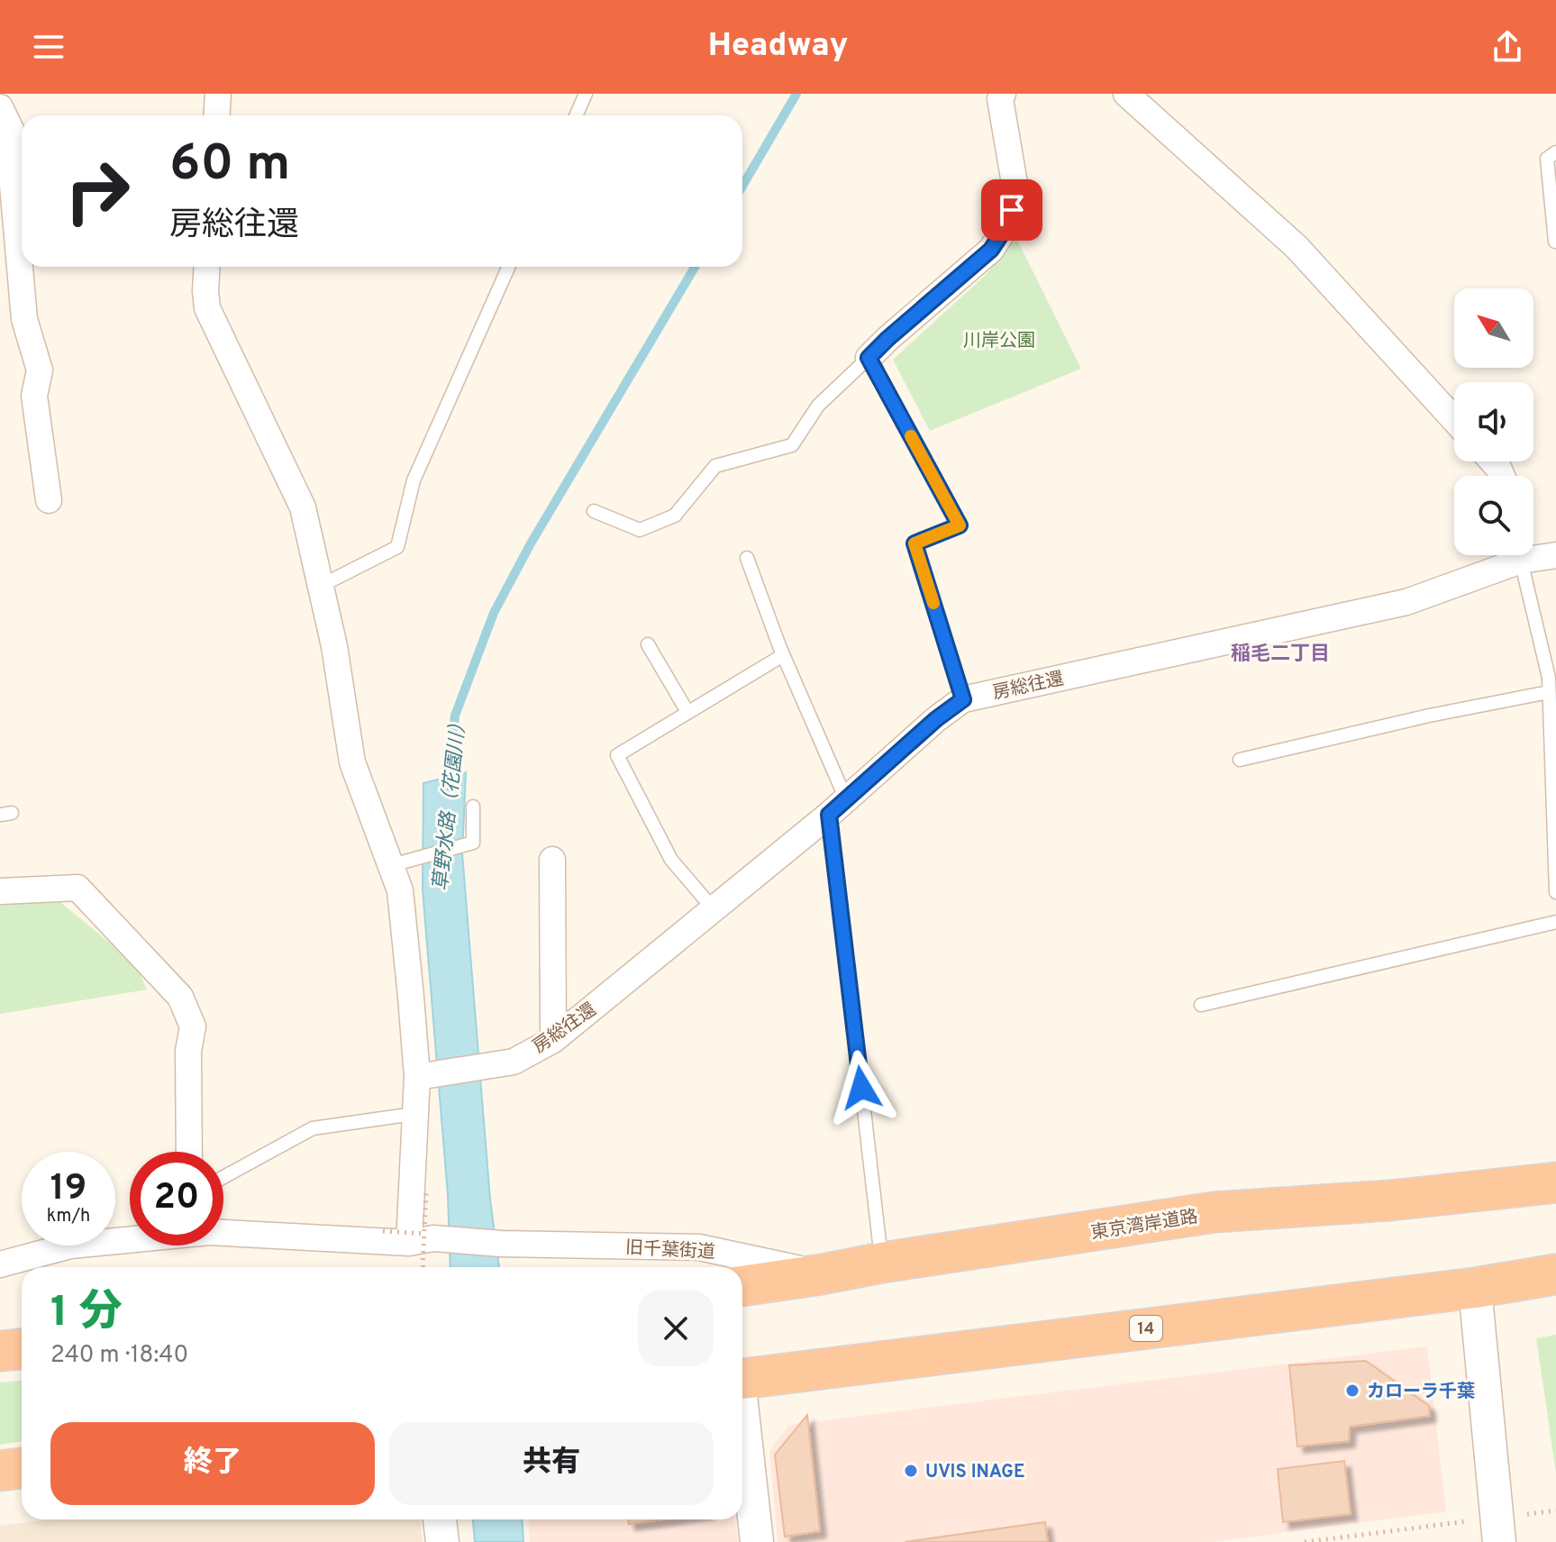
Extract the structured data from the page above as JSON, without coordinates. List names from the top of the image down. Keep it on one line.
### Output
{"streets":{"highway":["東京湾岸道路","14"],"street":["房総往還","旧千葉街道"]},"crossings":[["東京湾岸道路","旧千葉街道"]],"districts":["稲毛二丁目"],"water":["草野水路（花園川）"],"parks":["川岸公園"],"places":["カローラ千葉","UVIS INAGE"],"north":"top left","page":{"header":"Headway","turn":["60 m","房総往還"],"speed":"19 km/h","limit":"20","heading":["1 分","240 m · 18:40"],"buttons":["終了","共有"]}}
